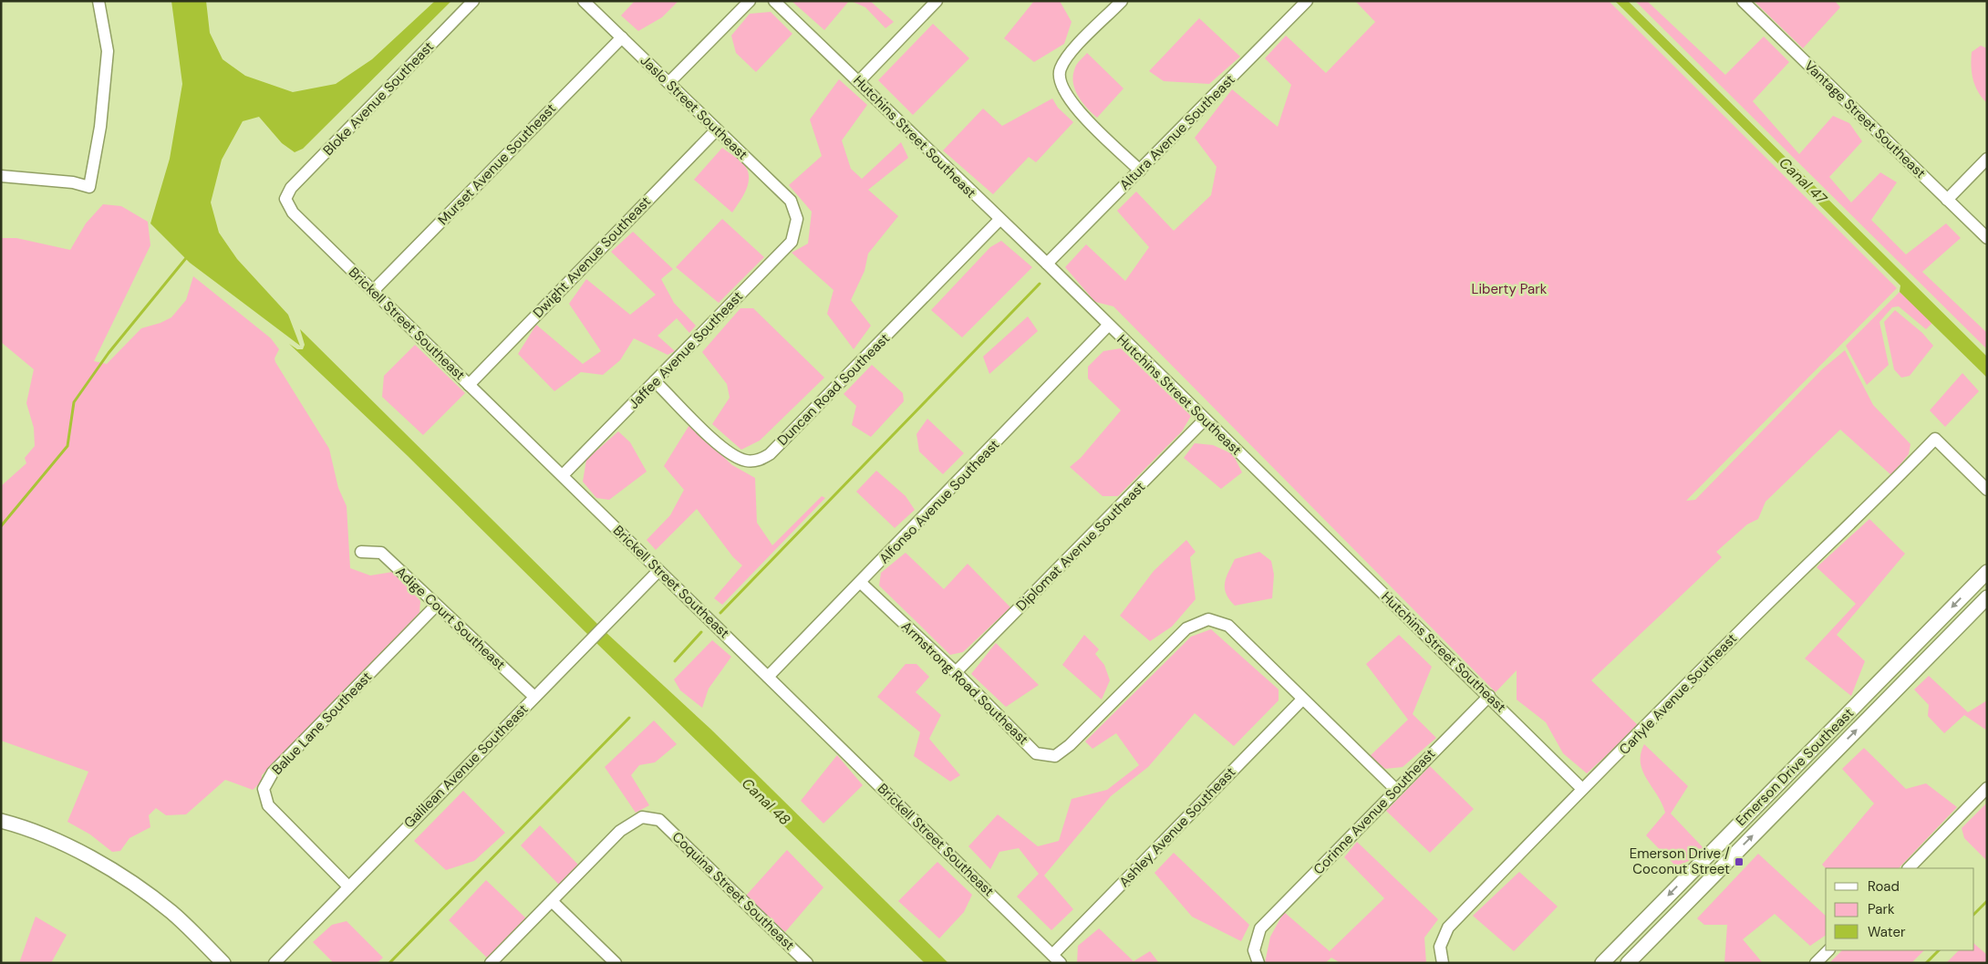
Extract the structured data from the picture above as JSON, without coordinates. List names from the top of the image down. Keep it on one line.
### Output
{"streets":{"street":["Bloke Avenue Southeast","Jaslo Street Southeast","Vantage Street Southeast","Altura Avenue Southeast","Hutchins Street Southeast","Murset Avenue Southeast","Dwight Avenue Southeast","Brickell Street Southeast","Jaffee Avenue Southeast","Duncan Road Southeast","Alfonso Avenue Southeast","Diplomat Avenue Southeast","Adige Court Southeast","Armstrong Road Southeast","Carlyle Avenue Southeast","Balue Lane Southeast","Galilean Avenue Southeast","Emerson Drive Southeast","Corinne Avenue Southeast","Ashley Avenue Southeast","Coquina Street Southeast"]},"crossings":[["Bloke Avenue Southeast","Brickell Street Southeast"],["Jaslo Street Southeast","Murset Avenue Southeast"],["Jaslo Street Southeast","Dwight Avenue Southeast"],["Jaslo Street Southeast","Jaffee Avenue Southeast"],["Altura Avenue Southeast","Hutchins Street Southeast"],["Hutchins Street Southeast","Duncan Road Southeast"],["Hutchins Street Southeast","Alfonso Avenue Southeast"],["Hutchins Street Southeast","Diplomat Avenue Southeast"],["Hutchins Street Southeast","Carlyle Avenue Southeast"],["Hutchins Street Southeast","Corinne Avenue Southeast"],["Murset Avenue Southeast","Brickell Street Southeast"],["Dwight Avenue Southeast","Brickell Street Southeast"],["Brickell Street Southeast","Jaffee Avenue Southeast"],["Brickell Street Southeast","Alfonso Avenue Southeast"],["Brickell Street Southeast","Galilean Avenue Southeast"],["Brickell Street Southeast","Ashley Avenue Southeast"],["Jaffee Avenue Southeast","Duncan Road Southeast"],["Alfonso Avenue Southeast","Armstrong Road Southeast"],["Diplomat Avenue Southeast","Armstrong Road Southeast"],["Adige Court Southeast","Balue Lane Southeast"],["Adige Court Southeast","Galilean Avenue Southeast"],["Armstrong Road Southeast","Corinne Avenue Southeast"],["Armstrong Road Southeast","Ashley Avenue Southeast"],["Balue Lane Southeast","Galilean Avenue Southeast"]],"water":["Canal 47","Canal 48"],"parks":["Liberty Park"],"places":{"transit":["Emerson Drive / Coconut Street"]},"legend":["Road","Park","Water"]}
